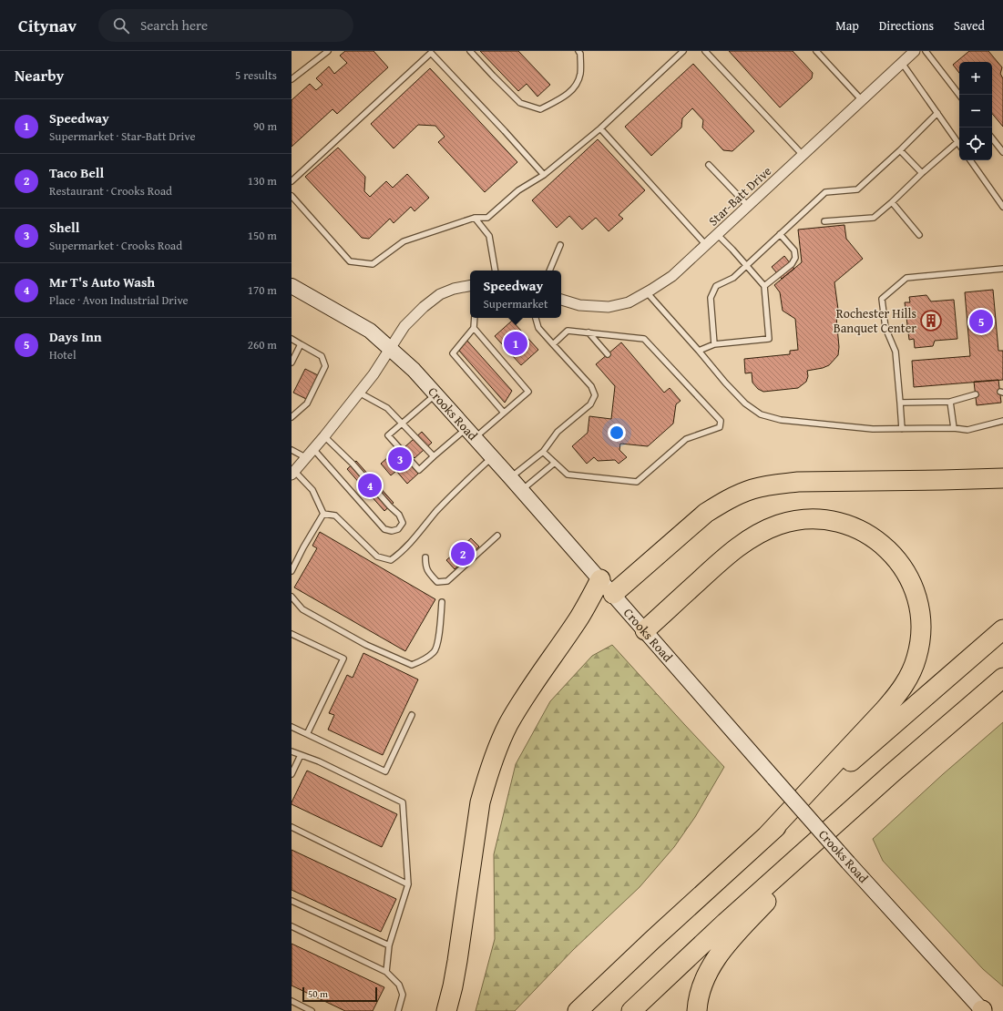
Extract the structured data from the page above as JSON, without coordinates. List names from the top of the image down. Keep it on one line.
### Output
{"streets":{"main road":["Crooks Road"],"street":["Star-Batt Drive"]},"places":{"building":["Rochester Hills Banquet Center"]},"scale_bar":"50 m","page":{"header":"Citynav","search":"Search here","nav":["Map","Directions","Saved"],"heading":["Nearby","5 results"],"map_buttons":["+","−"],"list":[{"mark":"1","name":"Speedway","note":"Supermarket · Star-Batt Drive","value":"90 m"},{"mark":"2","name":"Taco Bell","note":"Restaurant · Crooks Road","value":"130 m"},{"mark":"3","name":"Shell","note":"Supermarket · Crooks Road","value":"150 m"},{"mark":"4","name":"Mr T's Auto Wash","note":"Place · Avon Industrial Drive","value":"170 m"},{"mark":"5","name":"Days Inn","note":"Hotel","value":"260 m"}],"popup":["Speedway","Supermarket"],"pins":["5","1","3","4","2"],"scale":"50 m"}}
